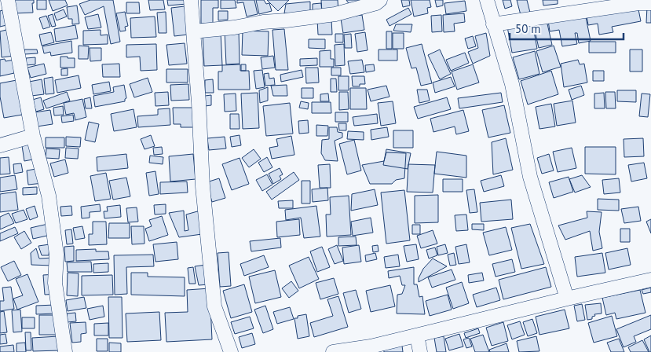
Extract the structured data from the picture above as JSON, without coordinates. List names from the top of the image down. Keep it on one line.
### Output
{"scale_bar":"50 m"}
